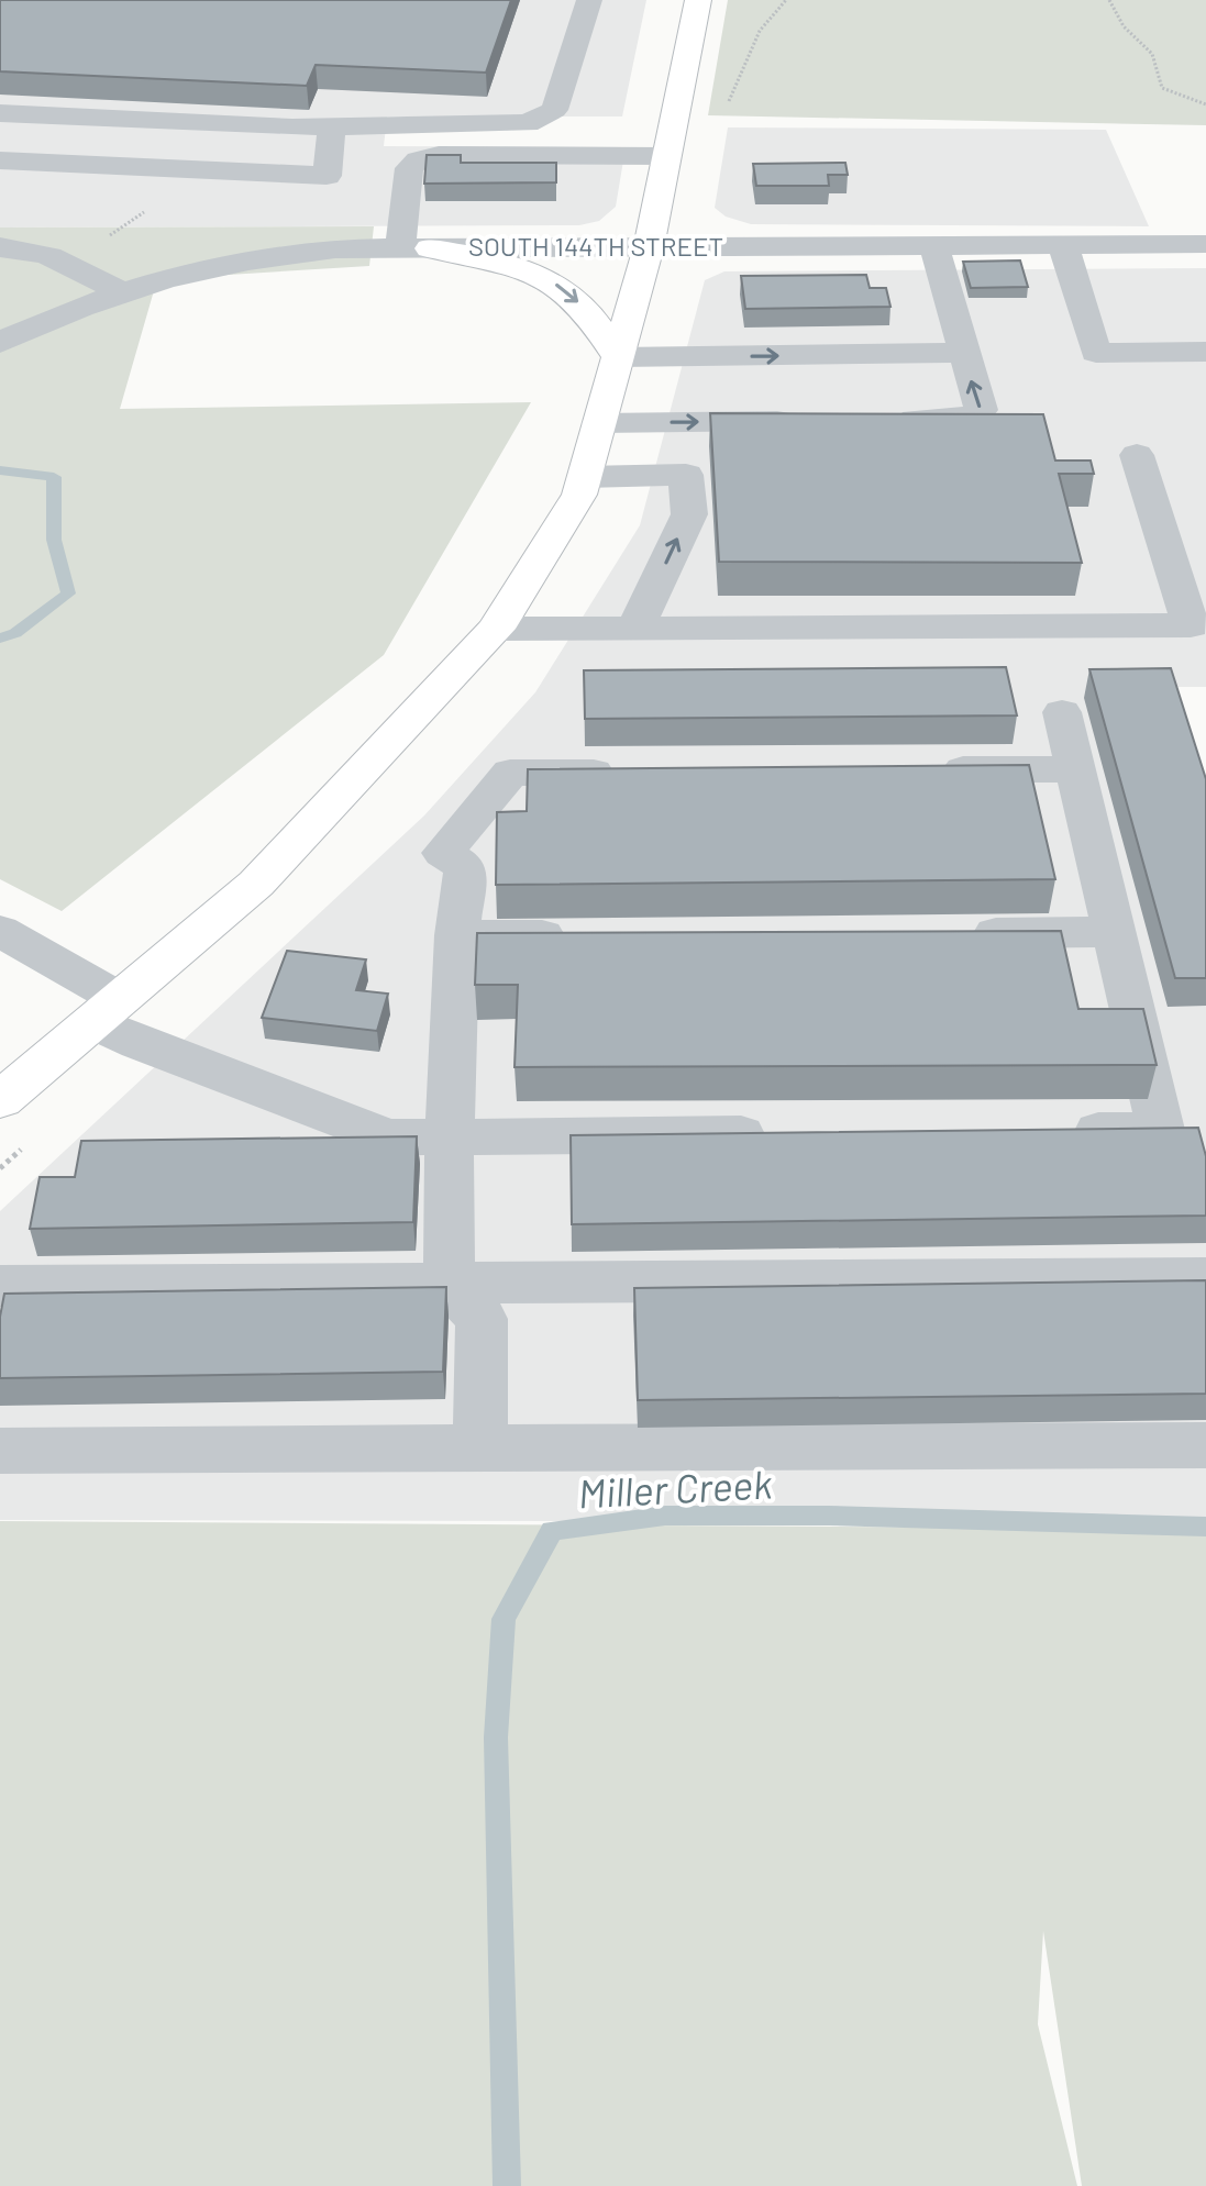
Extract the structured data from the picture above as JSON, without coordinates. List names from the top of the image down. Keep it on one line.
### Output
{"streets":{"street":["SOUTH 144TH STREET"]},"water":["Miller Creek"]}
